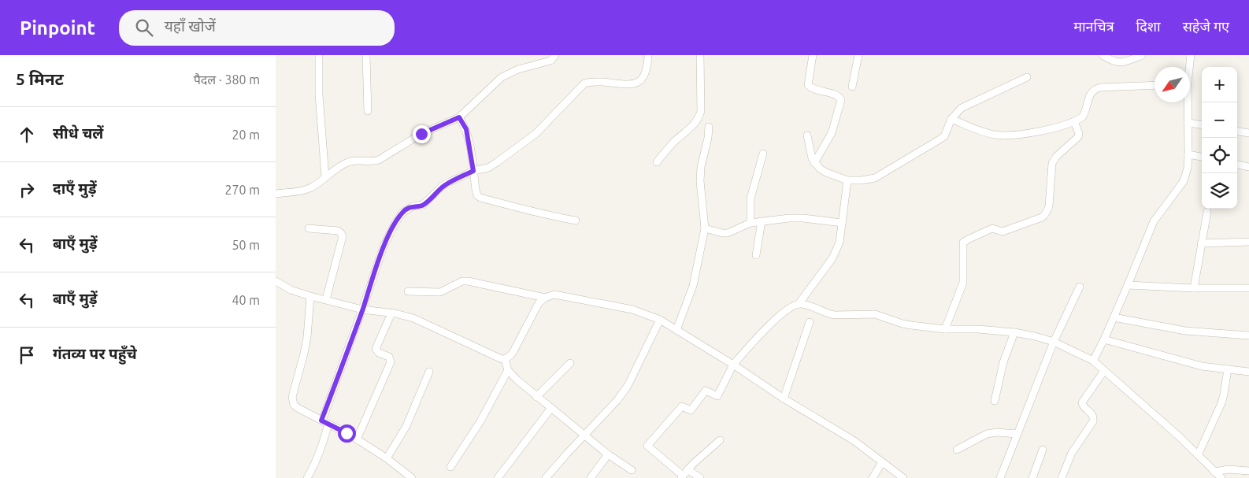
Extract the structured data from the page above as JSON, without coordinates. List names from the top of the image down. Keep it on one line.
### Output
{"north":"bottom left","page":{"header":"Pinpoint","search":"यहाँ खोजें","nav":["मानचित्र","दिशा","सहेजे गए"],"heading":["5 मिनट","पैदल · 380 m"],"map_buttons":["+","−"],"list":[["सीधे चलें","20 m"],["दाएँ मुड़ें","270 m"],["बाएँ मुड़ें","50 m"],["बाएँ मुड़ें","40 m"],"गंतव्य पर पहुँचे"]}}
